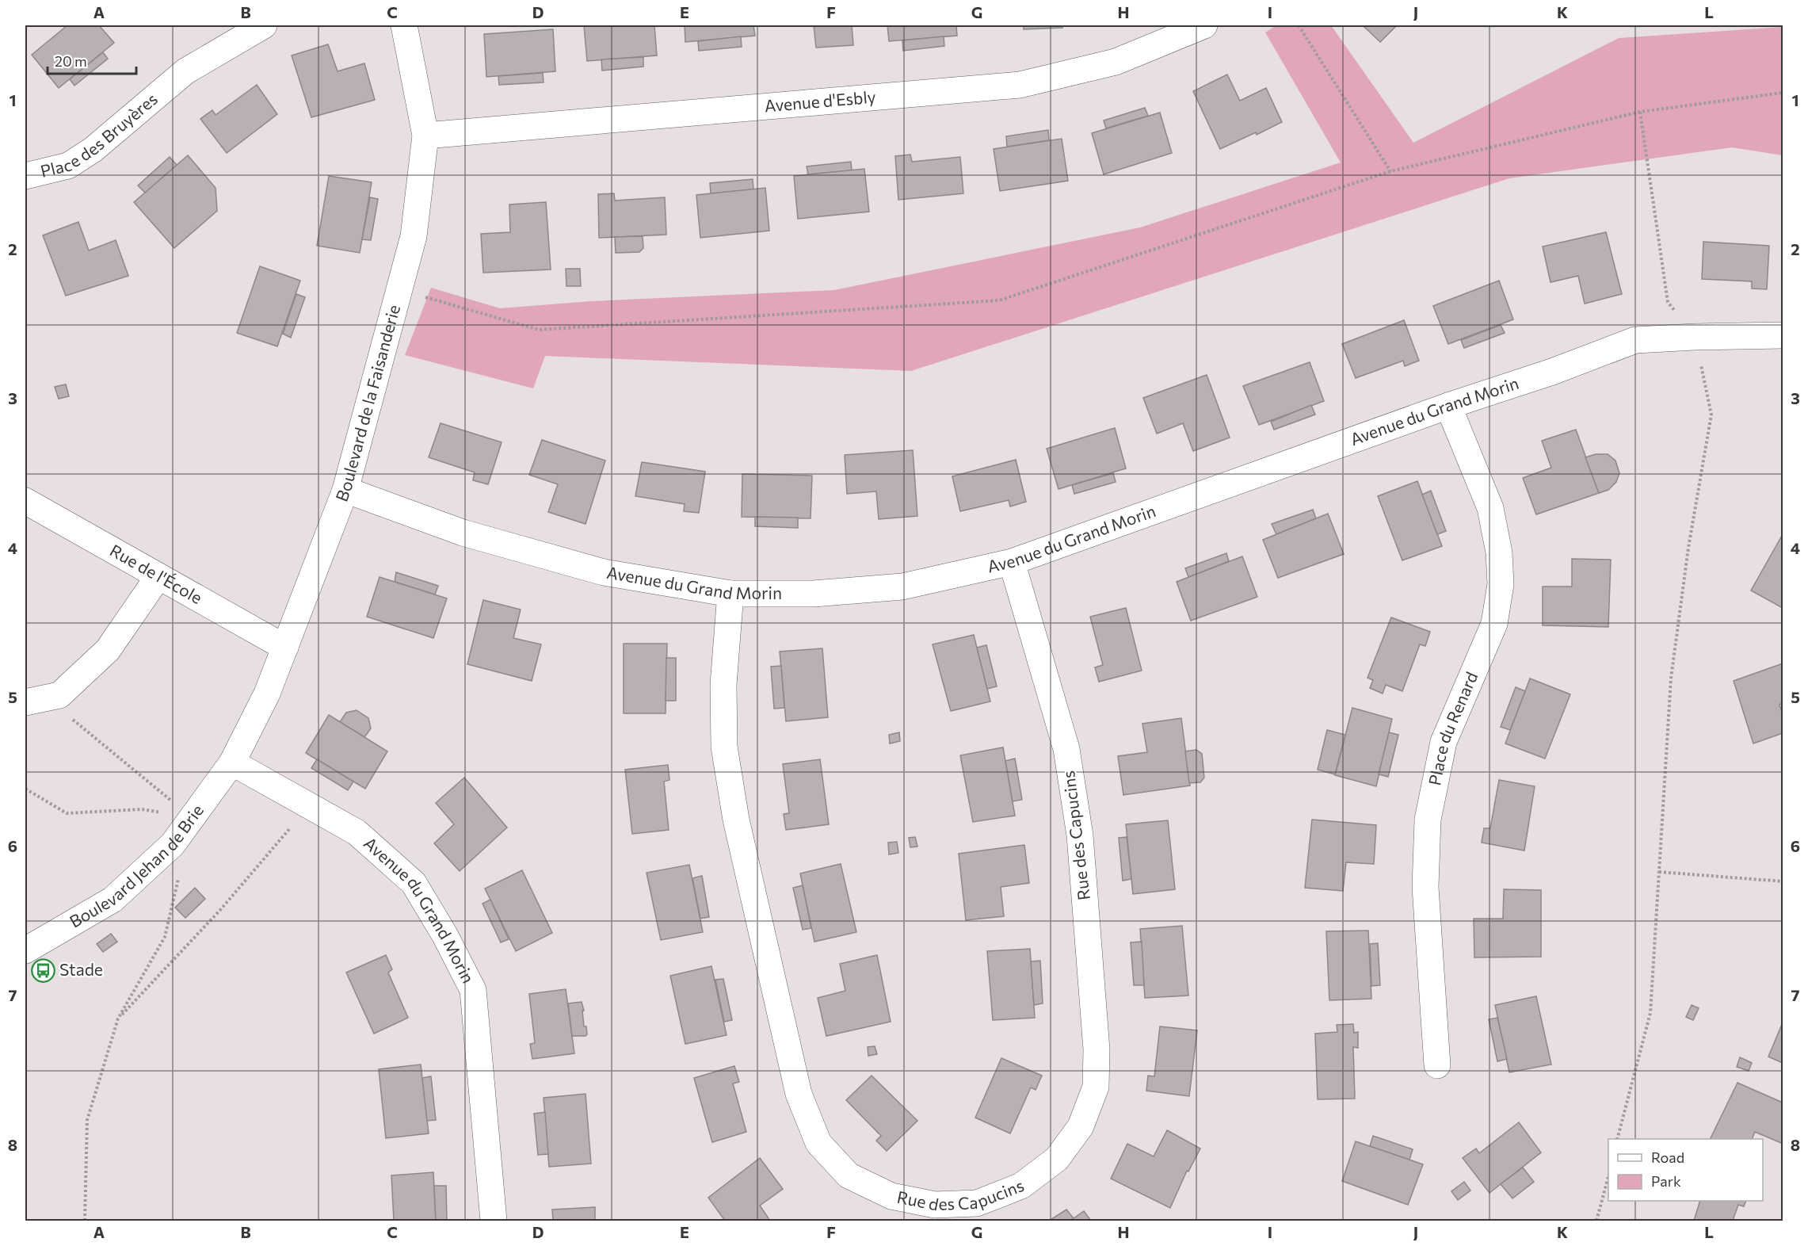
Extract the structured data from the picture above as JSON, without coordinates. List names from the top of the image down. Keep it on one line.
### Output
{"streets":{"street":["Avenue d'Esbly","Place des Bruyères","Boulevard de la Faisanderie","Avenue du Grand Morin","Rue de l'École","Place du Renard","Rue des Capucins","Boulevard Jehan de Brie"]},"crossings":[["Avenue d'Esbly","Boulevard de la Faisanderie"],["Boulevard de la Faisanderie","Avenue du Grand Morin"],["Boulevard de la Faisanderie","Rue de l'École"],["Boulevard de la Faisanderie","Boulevard Jehan de Brie"],["Avenue du Grand Morin","Place du Renard"],["Avenue du Grand Morin","Rue des Capucins"],["Avenue du Grand Morin","Boulevard Jehan de Brie"]],"places":{"bus stop":["Stade"]},"legend":["Road","Park"],"scale_bar":"20 m","grid":{"columns":["A","B","C","D","E","F","G","H","I","J","K","L"],"rows":["1","2","3","4","5","6","7","8"]}}
